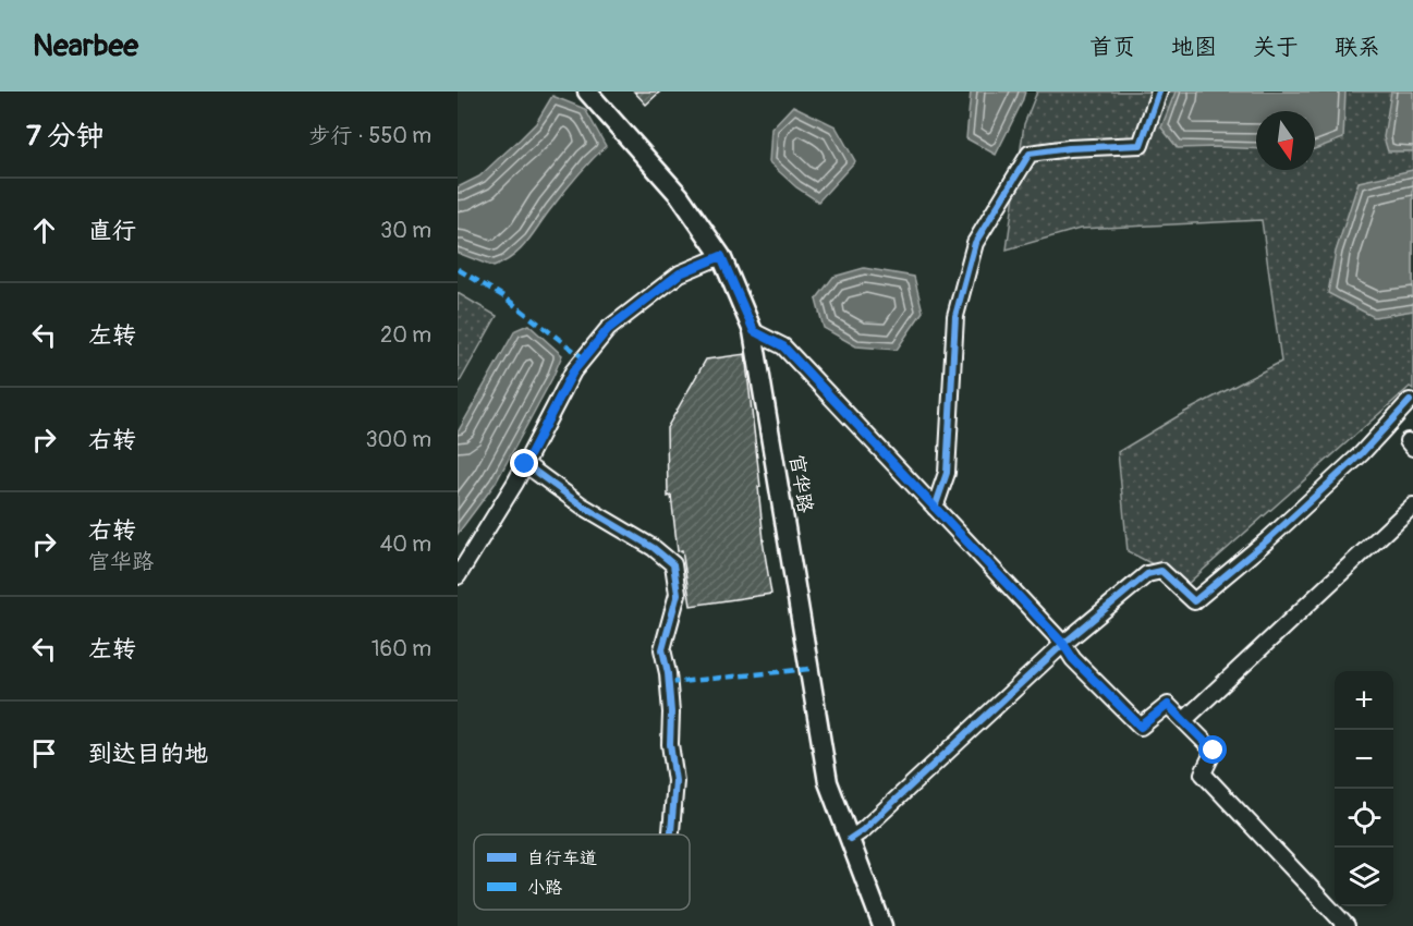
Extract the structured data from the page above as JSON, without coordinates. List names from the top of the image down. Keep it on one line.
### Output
{"streets":{"main road":["官华路"]},"legend":["自行车道","小路"],"north":"bottom","page":{"header":"Nearbee","nav":["首页","地图","关于","联系"],"heading":["7 分钟","步行 · 550 m"],"list":[["直行","30 m"],["左转","20 m"],["右转","300 m"],["右转","官华路","40 m"],["左转","160 m"],"到达目的地"],"map_buttons":["+","−"]}}
